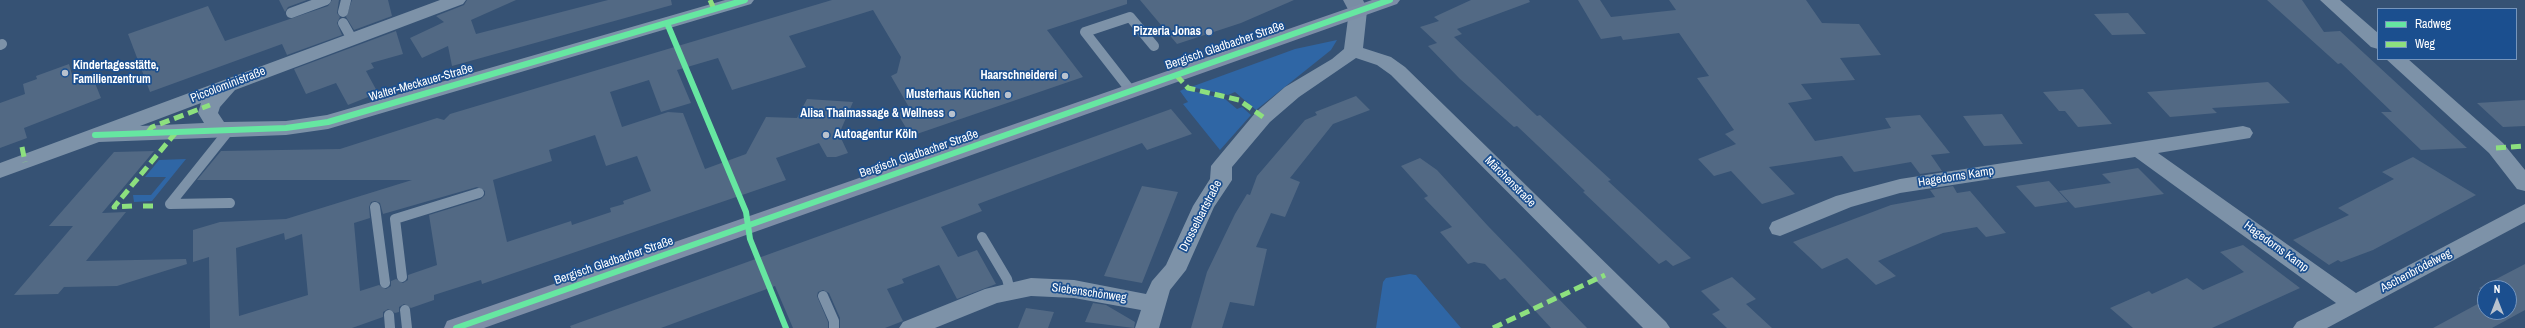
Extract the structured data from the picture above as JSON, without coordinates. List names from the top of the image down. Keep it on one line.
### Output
{"streets":{"main road":["Bergisch Gladbacher Straße"],"street":["Walter-Meckauer-Straße","Piccoloministraße","Hagedorns Kamp","Märchenstraße","Drosselbartstraße","Aschenbrödelweg","Siebenschönweg"]},"crossings":[["Walter-Meckauer-Straße","Piccoloministraße"],["Hagedorns Kamp","Aschenbrödelweg"],["Märchenstraße","Drosselbartstraße"],["Drosselbartstraße","Siebenschönweg"]],"places":["Pizzeria Jonas","Kindertagesstätte, Familienzentrum","Haarschneiderei","Musterhaus Küchen","Alisa Thaimassage & Wellness","Autoagentur Köln"],"legend":["Radweg","Weg"],"north":"top"}
